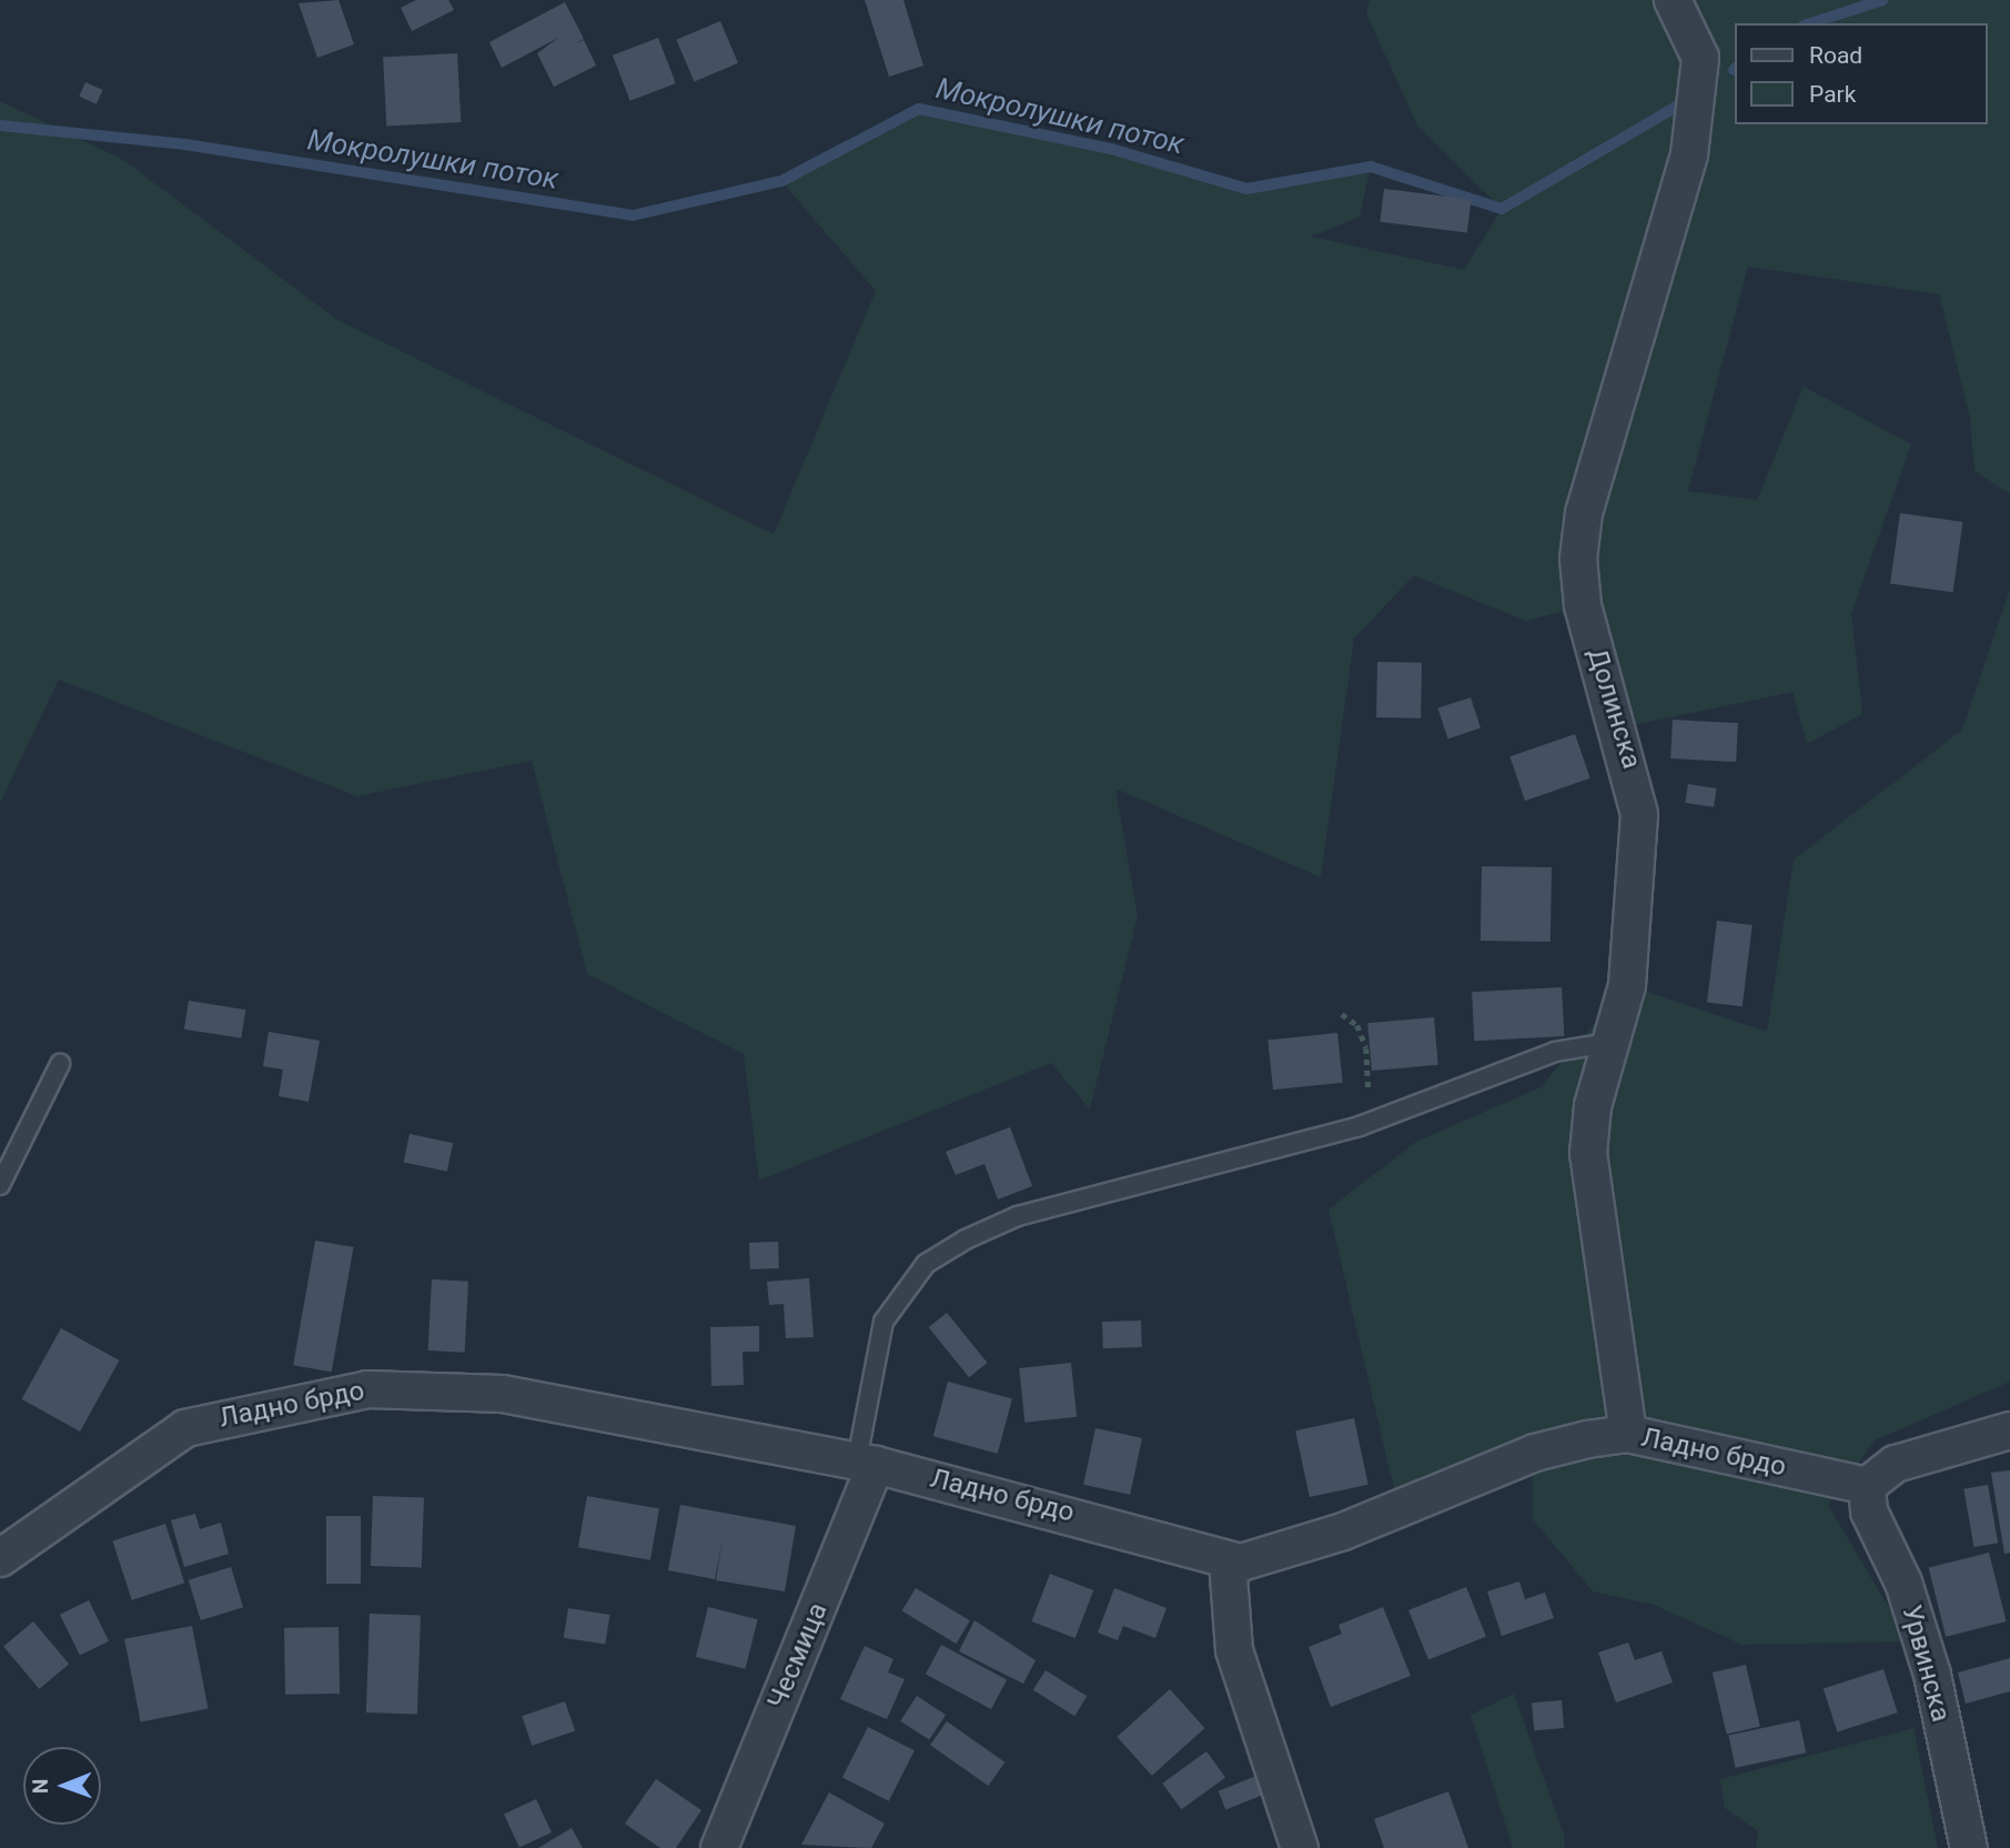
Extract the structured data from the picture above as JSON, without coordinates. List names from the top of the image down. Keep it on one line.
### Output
{"streets":{"street":["Долинска","Ладно брдо","Чесмица","Урвинска"]},"crossings":[["Долинска","Ладно брдо"],["Ладно брдо","Чесмица"],["Ладно брдо","Урвинска"]],"water":["Мокролушки поток"],"legend":["Road","Park"],"north":"left"}
